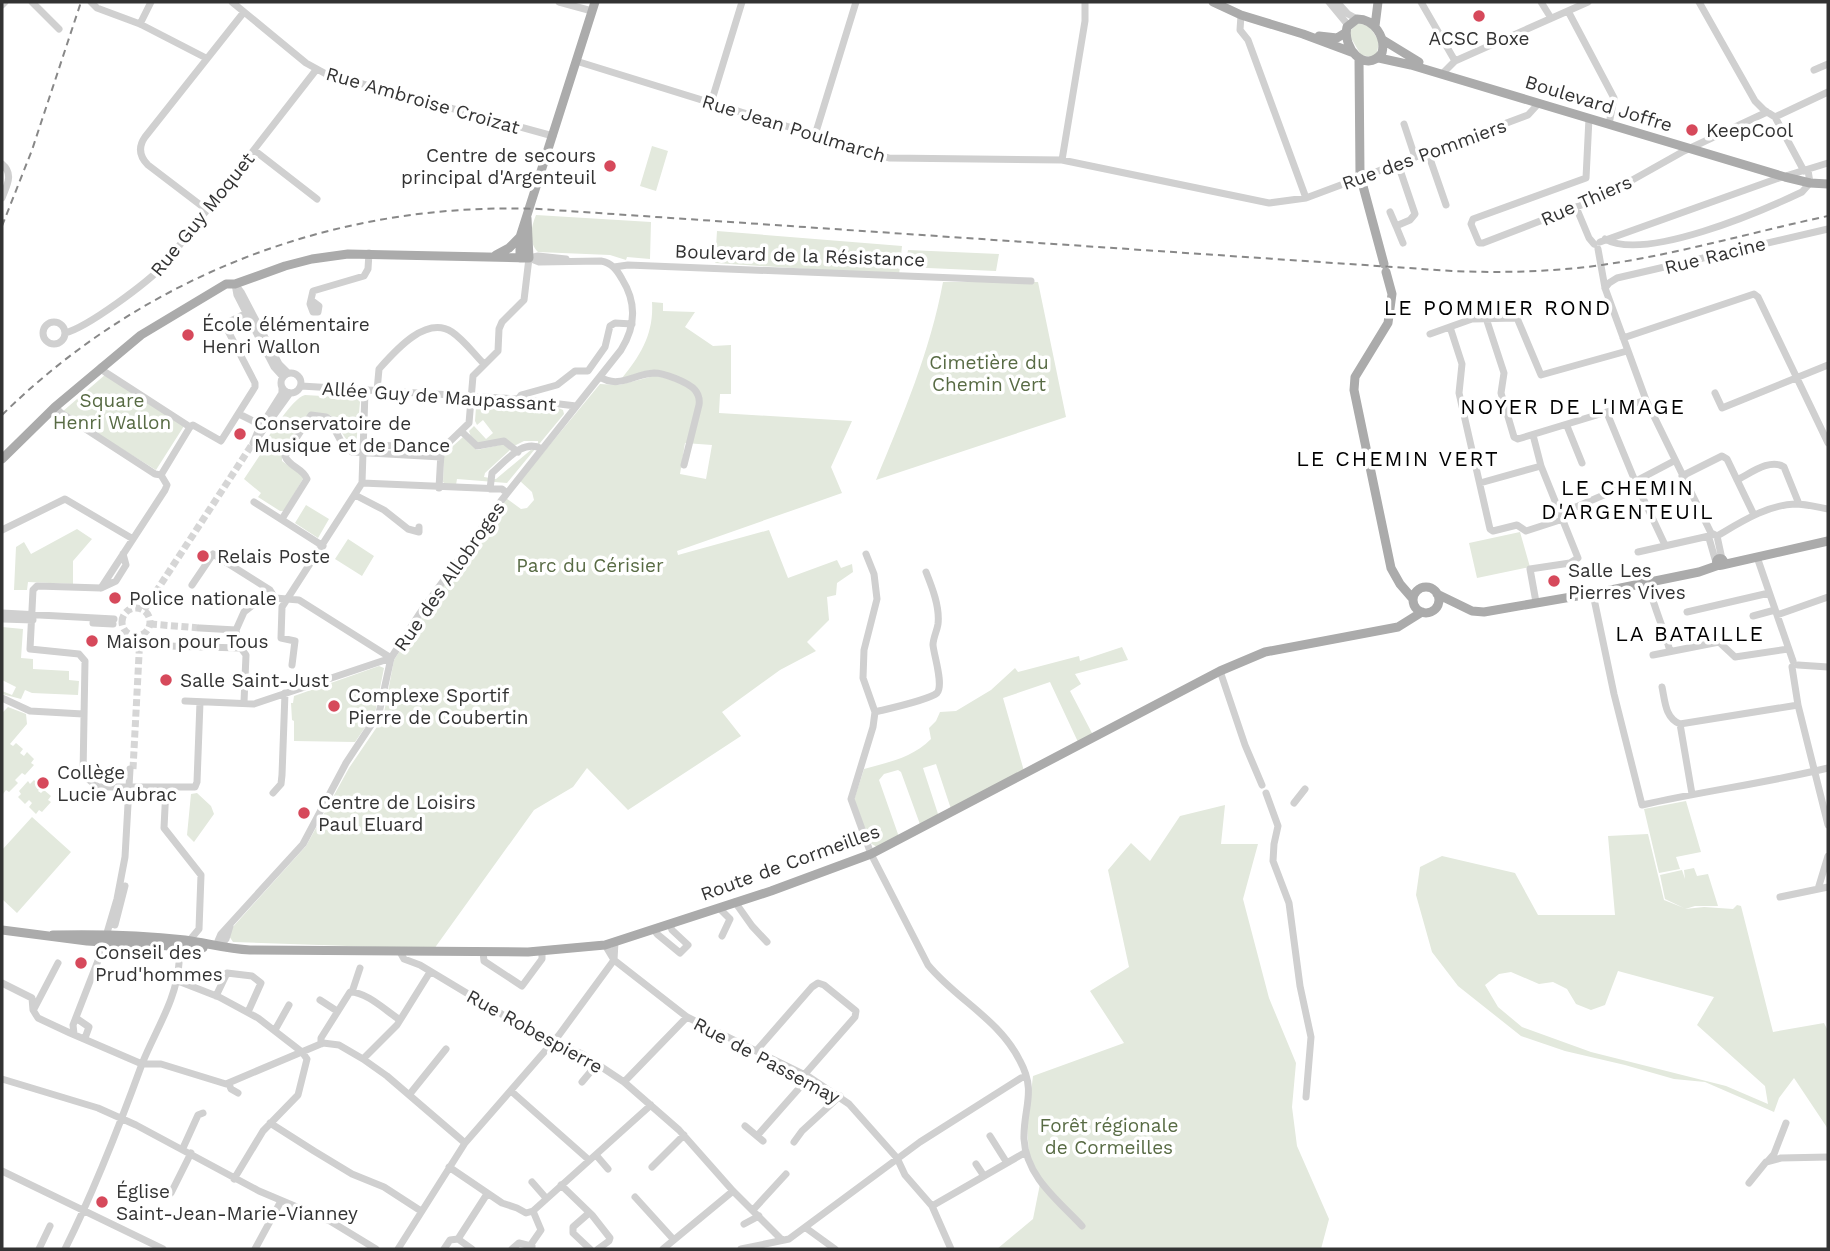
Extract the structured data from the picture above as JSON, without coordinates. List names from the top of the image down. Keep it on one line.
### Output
{"streets":{"main road":["Boulevard Joffre","Boulevard de la Résistance","Route de Cormeilles"],"street":["Rue Ambroise Croizat","Rue Jean Poulmarch","Rue des Pommiers","Rue Thiers","Rue Guy Moquet","Rue Racine","Allée Guy de Maupassant","Rue des Allobroges","Rue Robespierre","Rue de Passemay"]},"crossings":[["Rue Ambroise Croizat","Rue Guy Moquet"],["Boulevard Joffre","Rue des Pommiers"],["Boulevard Joffre","Rue Thiers"],["Rue Jean Poulmarch","Rue des Pommiers"],["Allée Guy de Maupassant","Rue des Allobroges"],["Rue des Allobroges","Route de Cormeilles"],["Route de Cormeilles","Rue Robespierre"]],"districts":["LE POMMIER ROND","NOYER DE L'IMAGE","LE CHEMIN VERT","LE CHEMIN D'ARGENTEUIL","LA BATAILLE"],"parks":["Cimetière du Chemin Vert","Square Henri Wallon","Parc du Cérisier","Forêt régionale de Cormeilles"],"places":["ACSC Boxe","KeepCool","Centre de secours principal d'Argenteuil","École élémentaire Henri Wallon","Conservatoire de Musique et de Dance","Relais Poste","Salle Les Pierres Vives","Police nationale","Maison pour Tous","Salle Saint-Just","Complexe Sportif Pierre de Coubertin","Collège Lucie Aubrac","Centre de Loisirs Paul Eluard","Conseil des Prud'hommes","Église Saint-Jean-Marie-Vianney"]}
